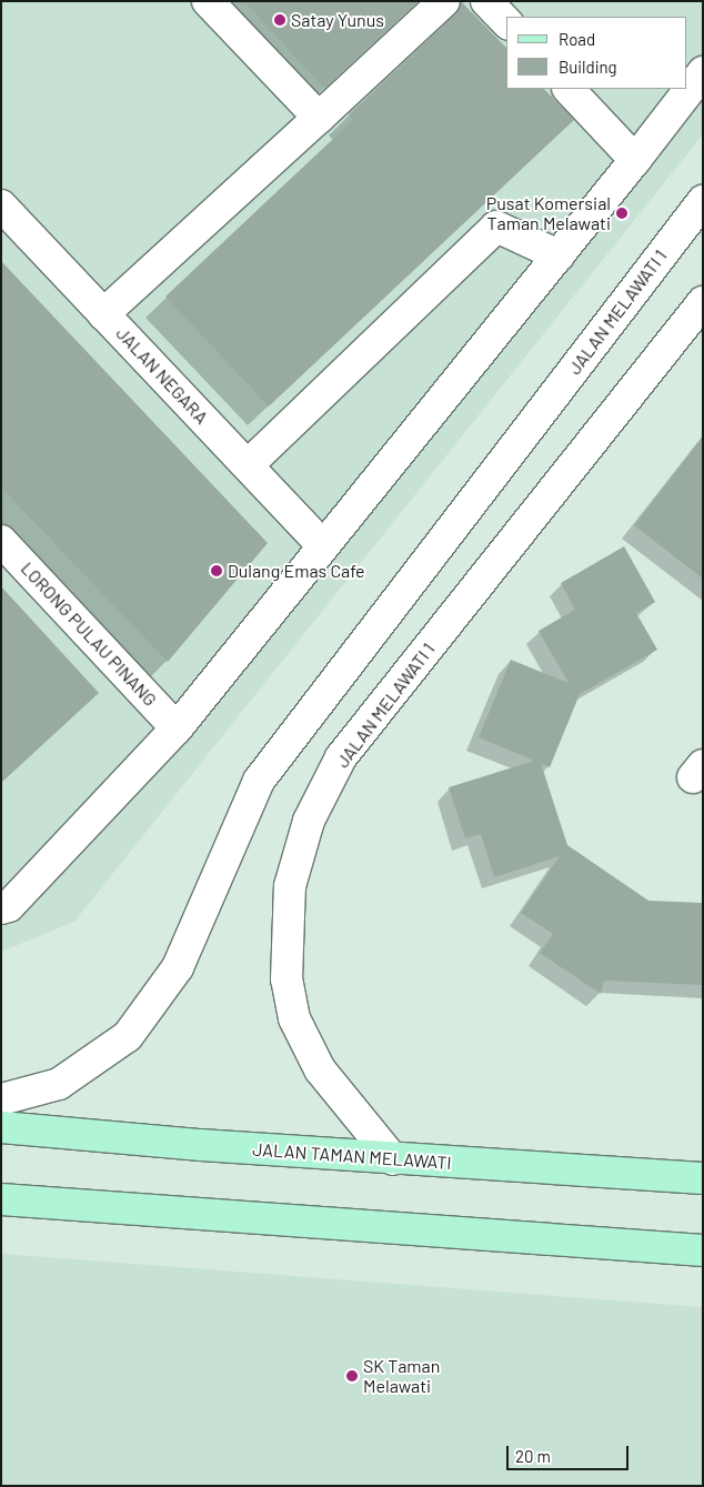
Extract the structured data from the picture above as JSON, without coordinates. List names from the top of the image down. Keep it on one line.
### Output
{"streets":{"main road":["JALAN TAMAN MELAWATI"],"street":["JALAN MELAWATI 1","JALAN NEGARA","LORONG PULAU PINANG"]},"crossings":[["JALAN MELAWATI 1","JALAN TAMAN MELAWATI"]],"places":["Satay Yunus","Pusat Komersial Taman Melawati","Dulang Emas Cafe","SK Taman Melawati"],"legend":["Road","Building"],"scale_bar":"20 m"}
